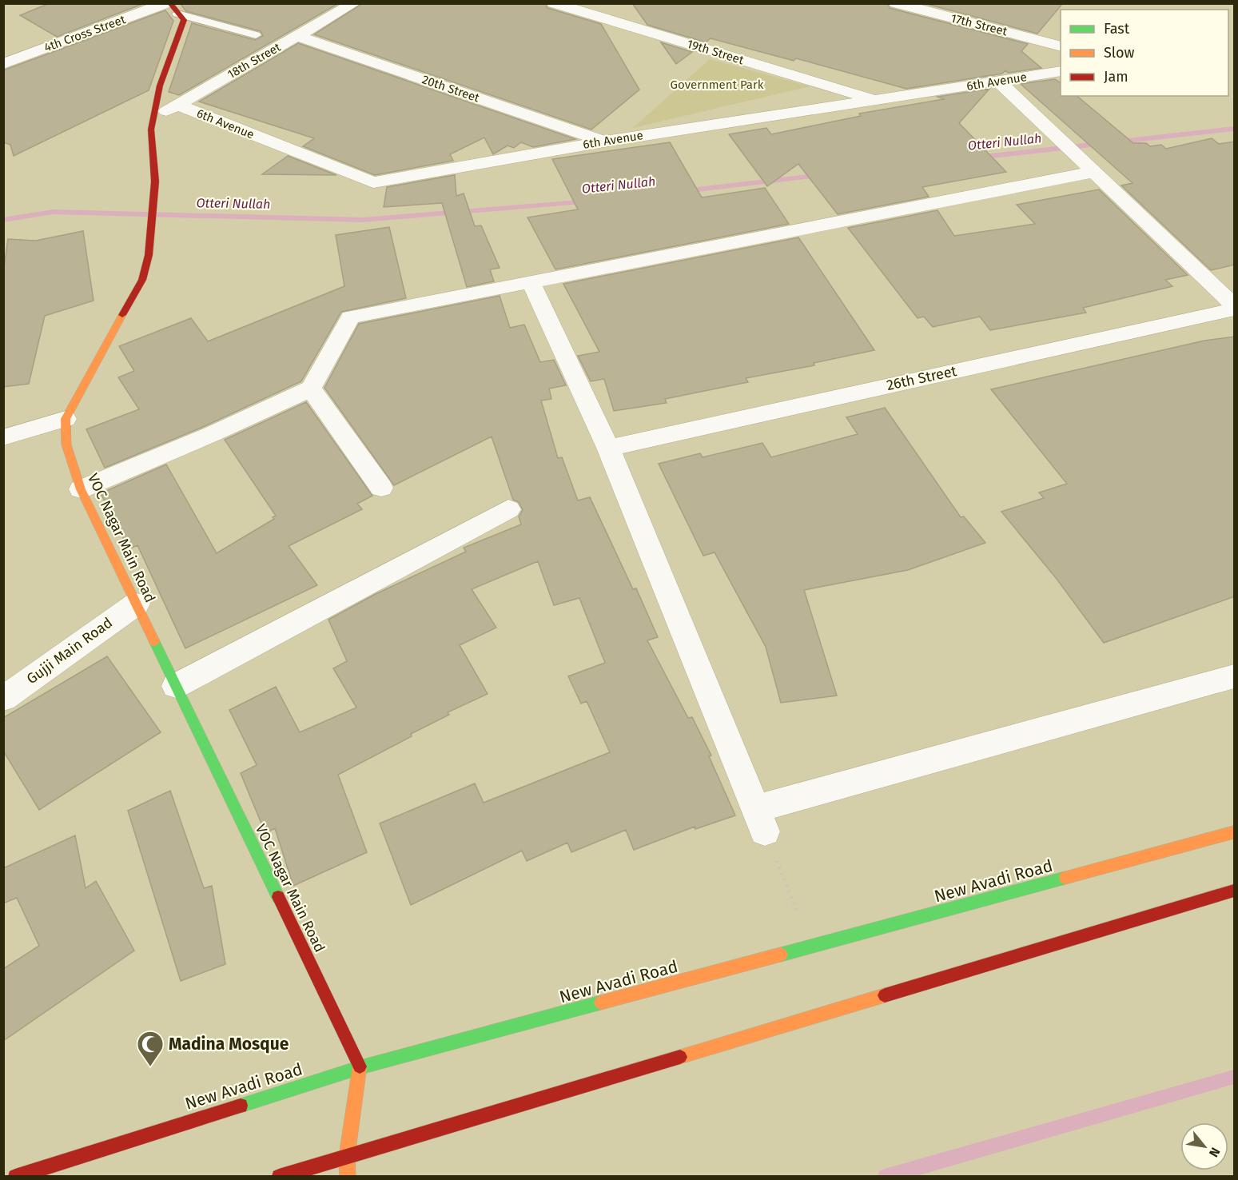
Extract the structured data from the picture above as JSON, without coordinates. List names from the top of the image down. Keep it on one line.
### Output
{"streets":{"street":["17th Street","4th Cross Street","19th Street","18th Street","6th Avenue","20th Street","26th Street","VOC Nagar Main Road","Gujji Main Road","New Avadi Road"]},"crossings":[["19th Street","6th Avenue"],["18th Street","6th Avenue"],["18th Street","20th Street"],["6th Avenue","20th Street"],["VOC Nagar Main Road","Gujji Main Road"],["VOC Nagar Main Road","New Avadi Road"]],"water":["Otteri Nullah"],"parks":["Government Park"],"places":{"mosque":["Madina Mosque"]},"legend":["Fast","Slow","Jam"],"north":"bottom right"}
